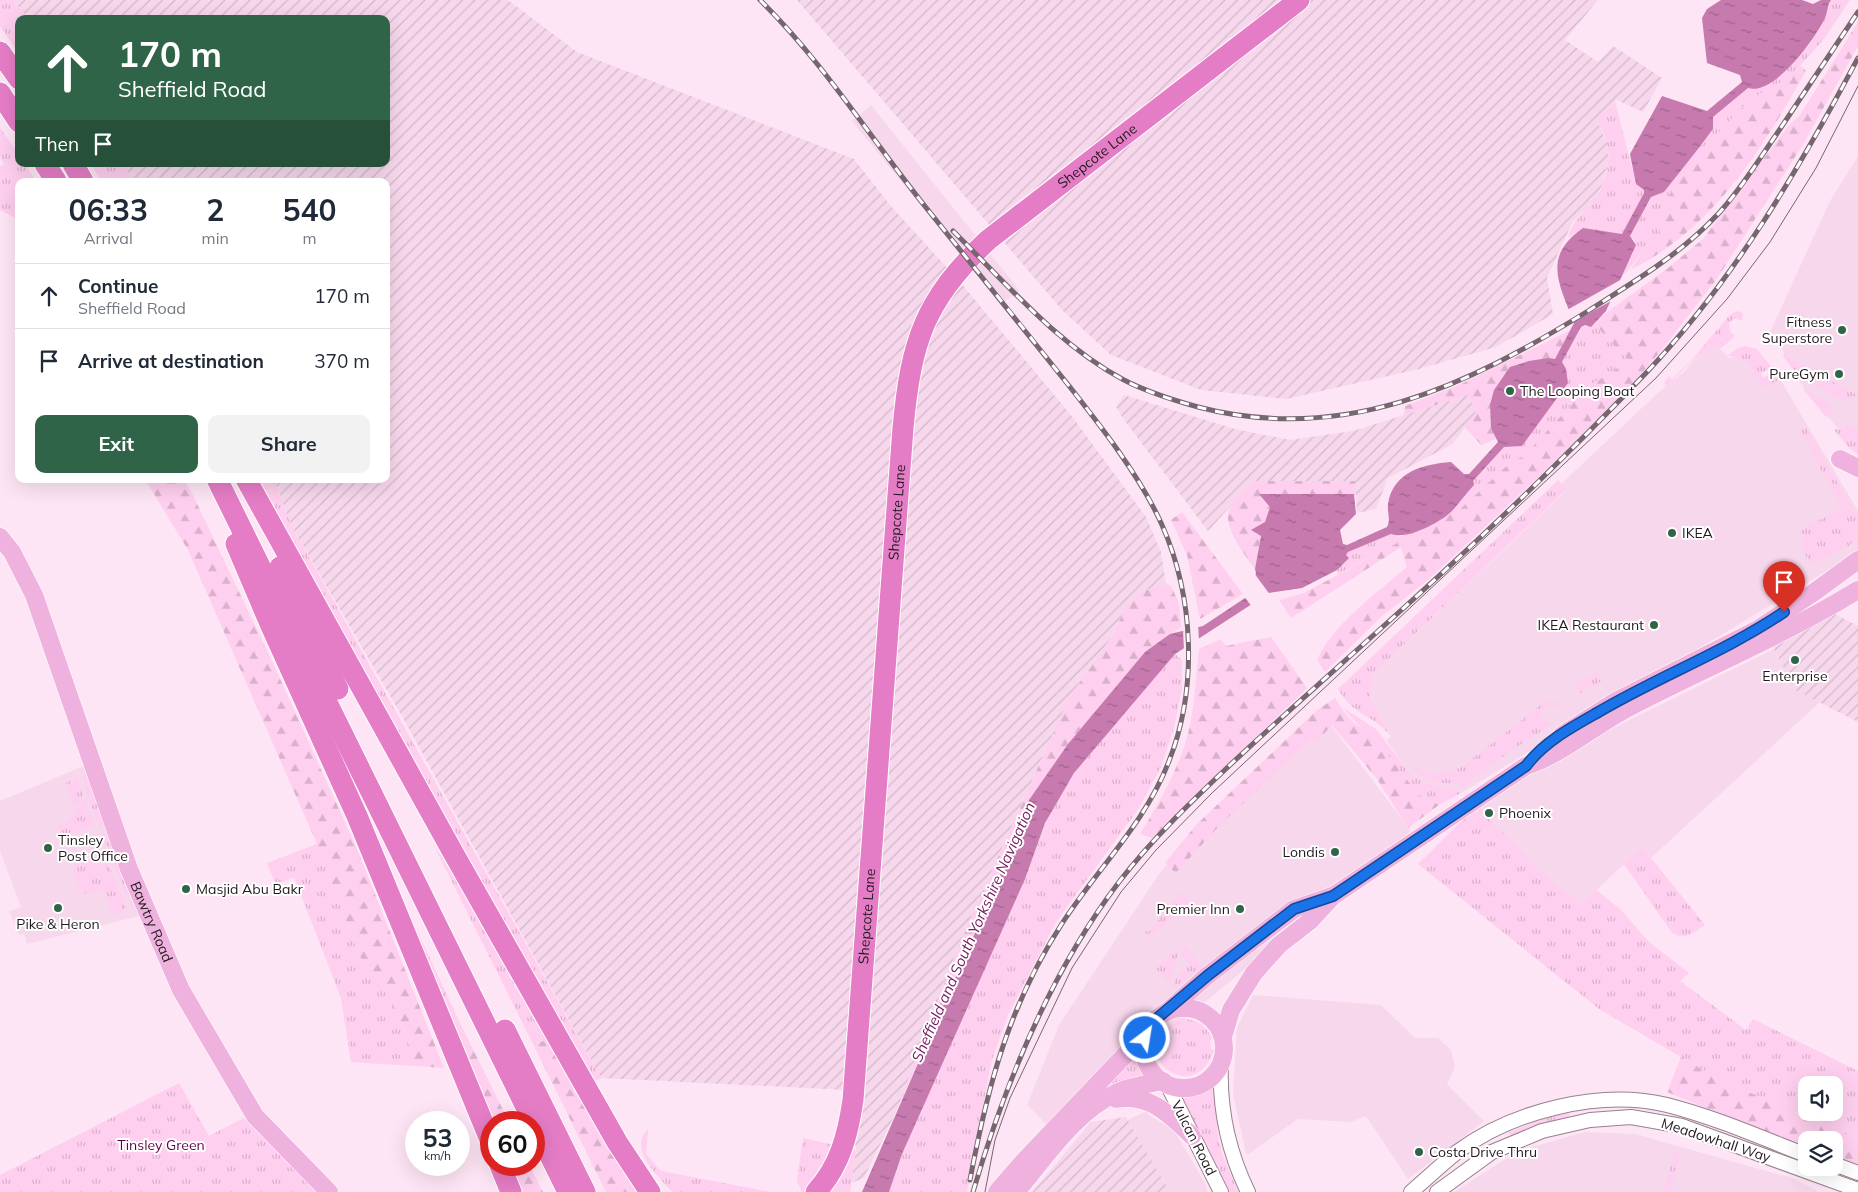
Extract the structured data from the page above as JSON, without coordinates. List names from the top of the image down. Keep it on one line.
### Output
{"streets":{"highway":["Shepcote Lane"],"main road":["Bawtry Road"],"street":["Vulcan Road","Meadowhall Way"]},"water":["Sheffield and South Yorkshire Navigation"],"parks":["Tinsley Green"],"places":["Fitness Superstore","PureGym","The Looping Boat","IKEA","IKEA Restaurant","Enterprise","Phoenix","Tinsley Post Office","Londis","Masjid Abu Bakr","Pike & Heron","Premier Inn","Costa Drive Thru"],"page":{"turn":["170 m","Sheffield Road"],"then":"Then","eta":["06:33","Arrival","2","min","540","m"],"list":[{"name":"Continue","note":"Sheffield Road","value":"170 m"},{"name":"Arrive at destination","value":"370 m"}],"buttons":["Exit","Share"],"speed":"53 km/h","limit":"60"}}
